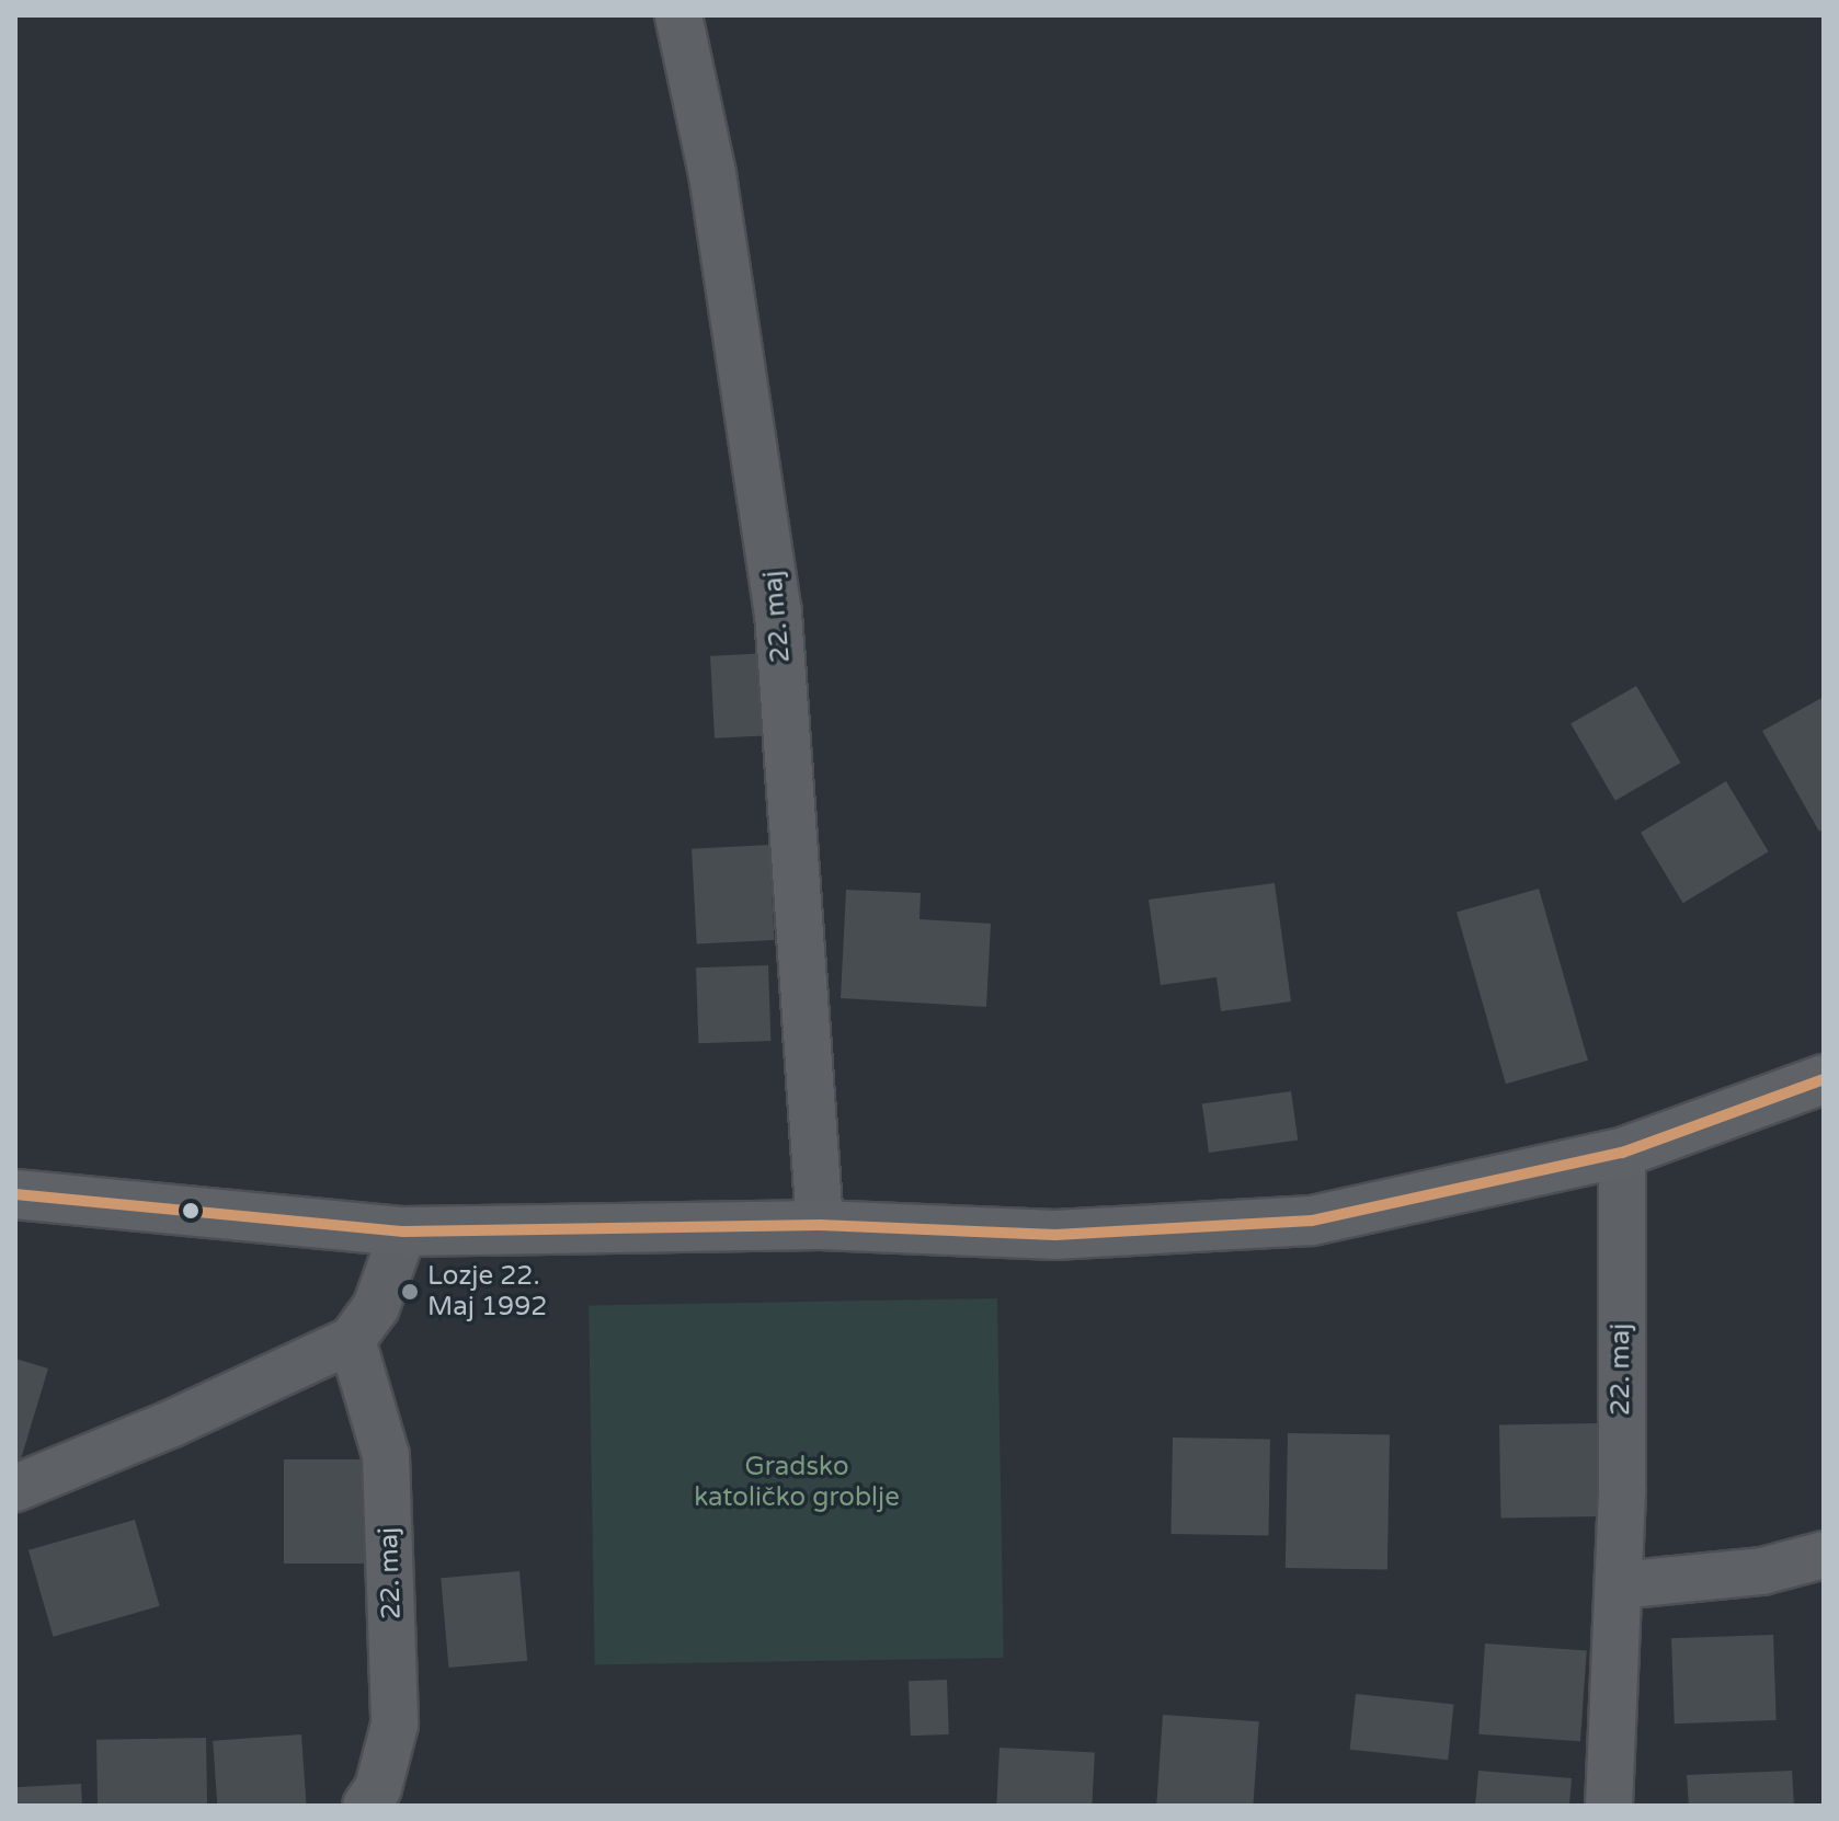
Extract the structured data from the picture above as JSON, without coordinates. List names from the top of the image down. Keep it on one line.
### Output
{"streets":{"street":["22. maj"]},"parks":["Gradsko katoličko groblje"],"places":["Lozje 22. Maj 1992"]}
